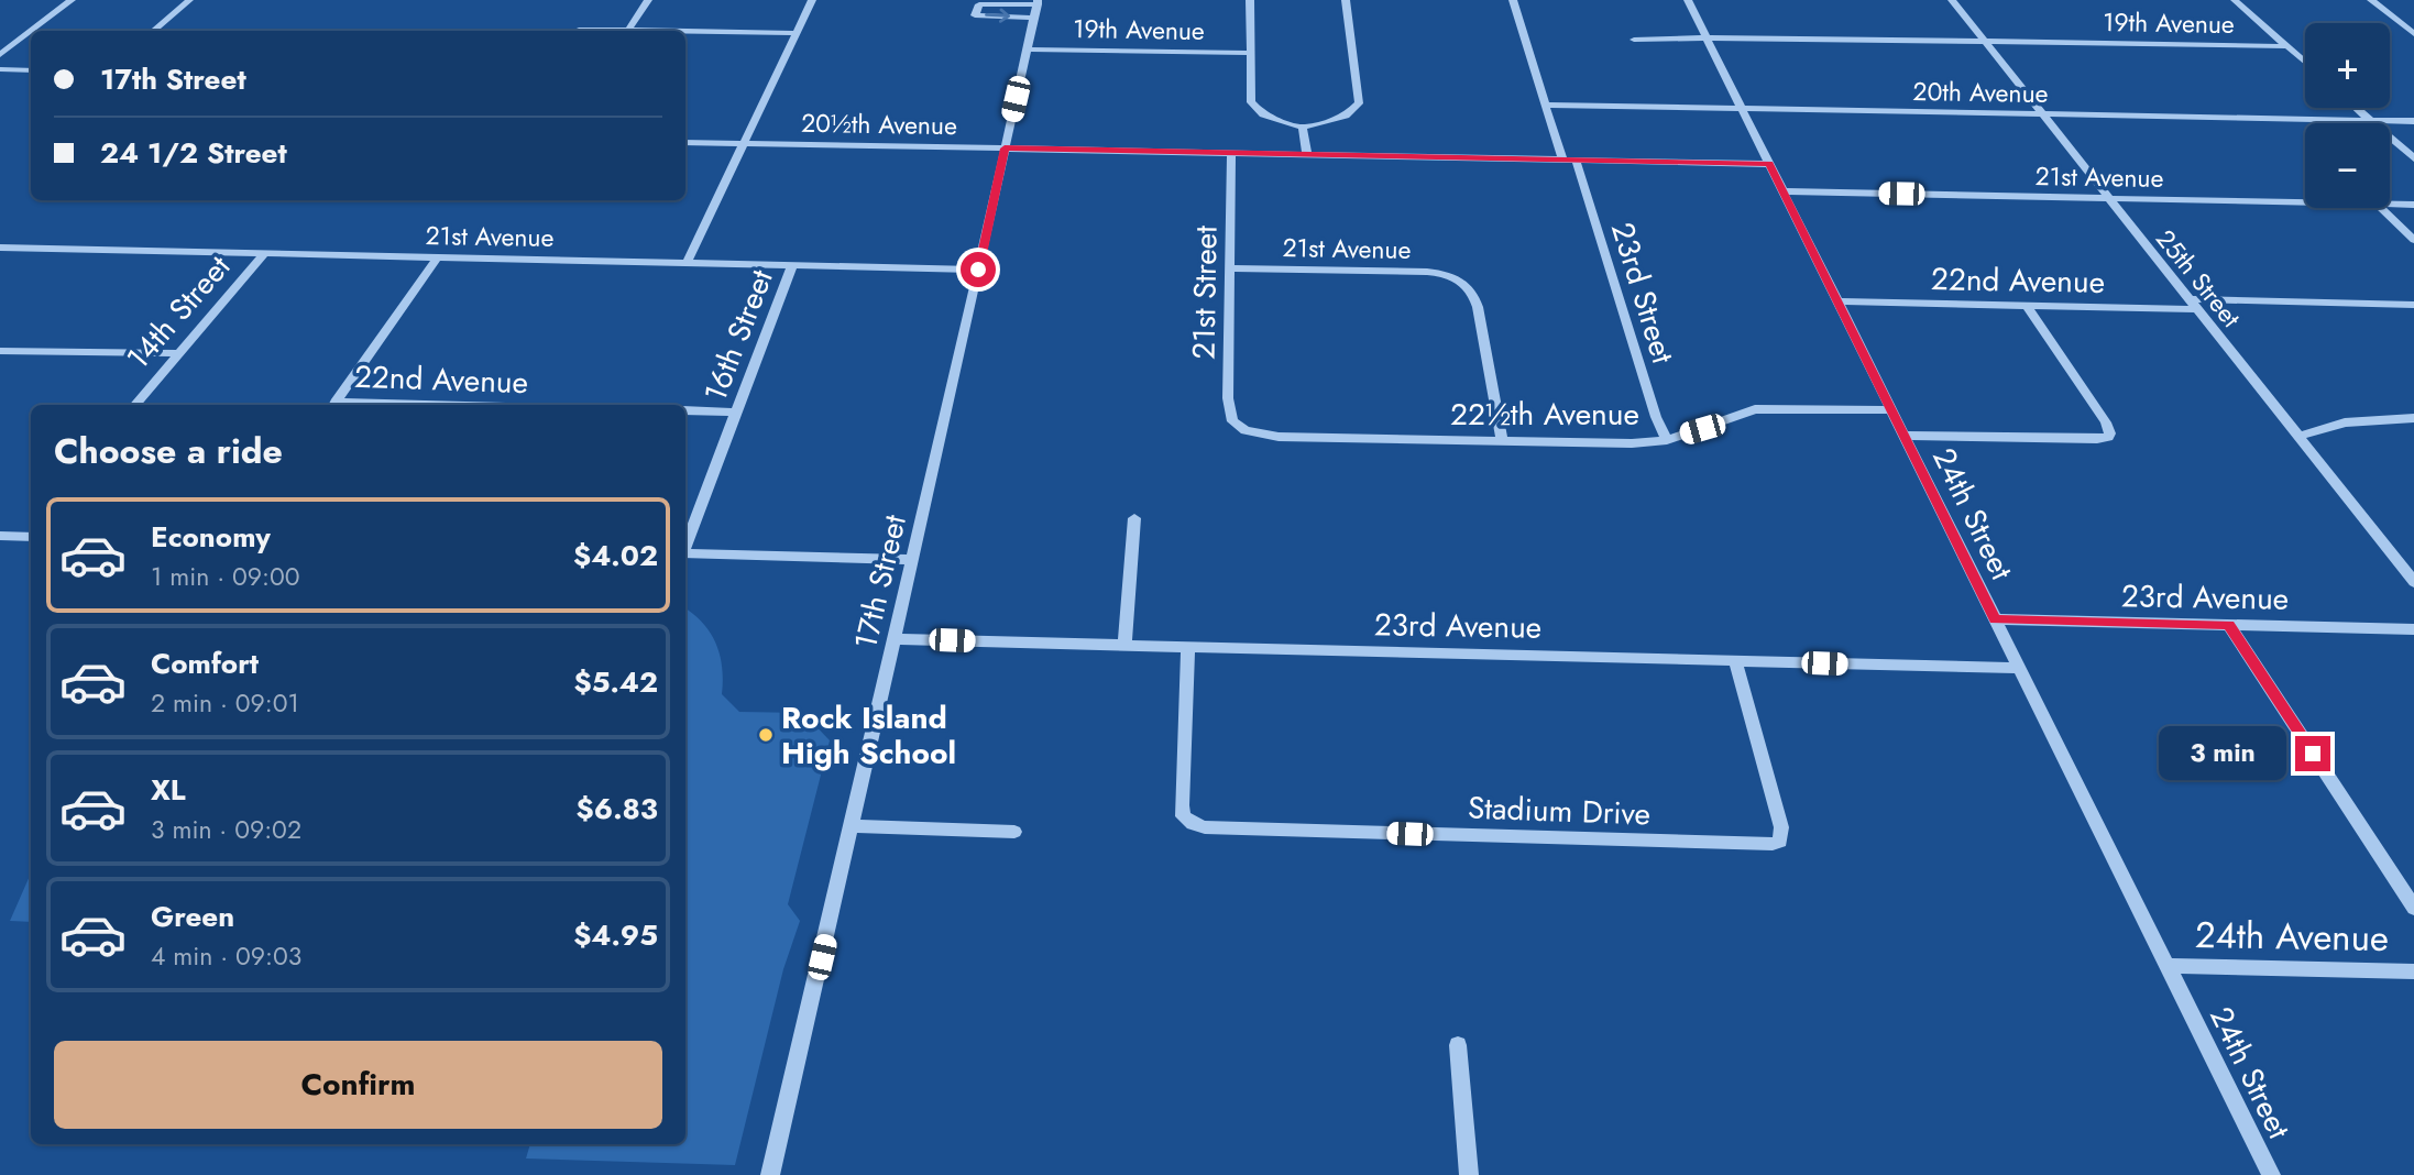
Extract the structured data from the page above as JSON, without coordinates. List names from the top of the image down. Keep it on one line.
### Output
{"streets":{"street":["19th Avenue","20th Avenue","20½th Avenue","21st Avenue","25th Street","22nd Avenue","21st Street","23rd Street","14th Street","16th Street","22½th Avenue","24th Street","17th Street","23rd Avenue","Stadium Drive","24th Avenue"]},"crossings":[["19th Avenue","25th Street"],["19th Avenue","24th Street"],["19th Avenue","17th Street"],["20th Avenue","25th Street"],["20th Avenue","24th Street"],["20½th Avenue","21st Street"],["20½th Avenue","23rd Street"],["20½th Avenue","24th Street"],["20½th Avenue","17th Street"],["21st Avenue","25th Street"],["21st Avenue","21st Street"],["21st Avenue","14th Street"],["21st Avenue","16th Street"],["21st Avenue","22½th Avenue"],["21st Avenue","24th Street"],["21st Avenue","17th Street"],["25th Street","22nd Avenue"],["22nd Avenue","24th Street"],["21st Street","22½th Avenue"],["23rd Street","22½th Avenue"],["22½th Avenue","24th Street"],["24th Street","23rd Avenue"],["24th Street","24th Avenue"],["17th Street","23rd Avenue"],["23rd Avenue","Stadium Drive"]],"places":["Rock Island High School"],"page":{"map_buttons":["+","−"],"banner":["17th Street","24 1/2 Street"],"heading":"Choose a ride","list":[{"name":"Economy","note":"1 min · 09:00","value":"$4.02"},{"name":"Comfort","note":"2 min · 09:01","value":"$5.42"},{"name":"XL","note":"3 min · 09:02","value":"$6.83"},{"name":"Green","note":"4 min · 09:03","value":"$4.95"}],"bubble":"3 min","buttons":"Confirm"}}
